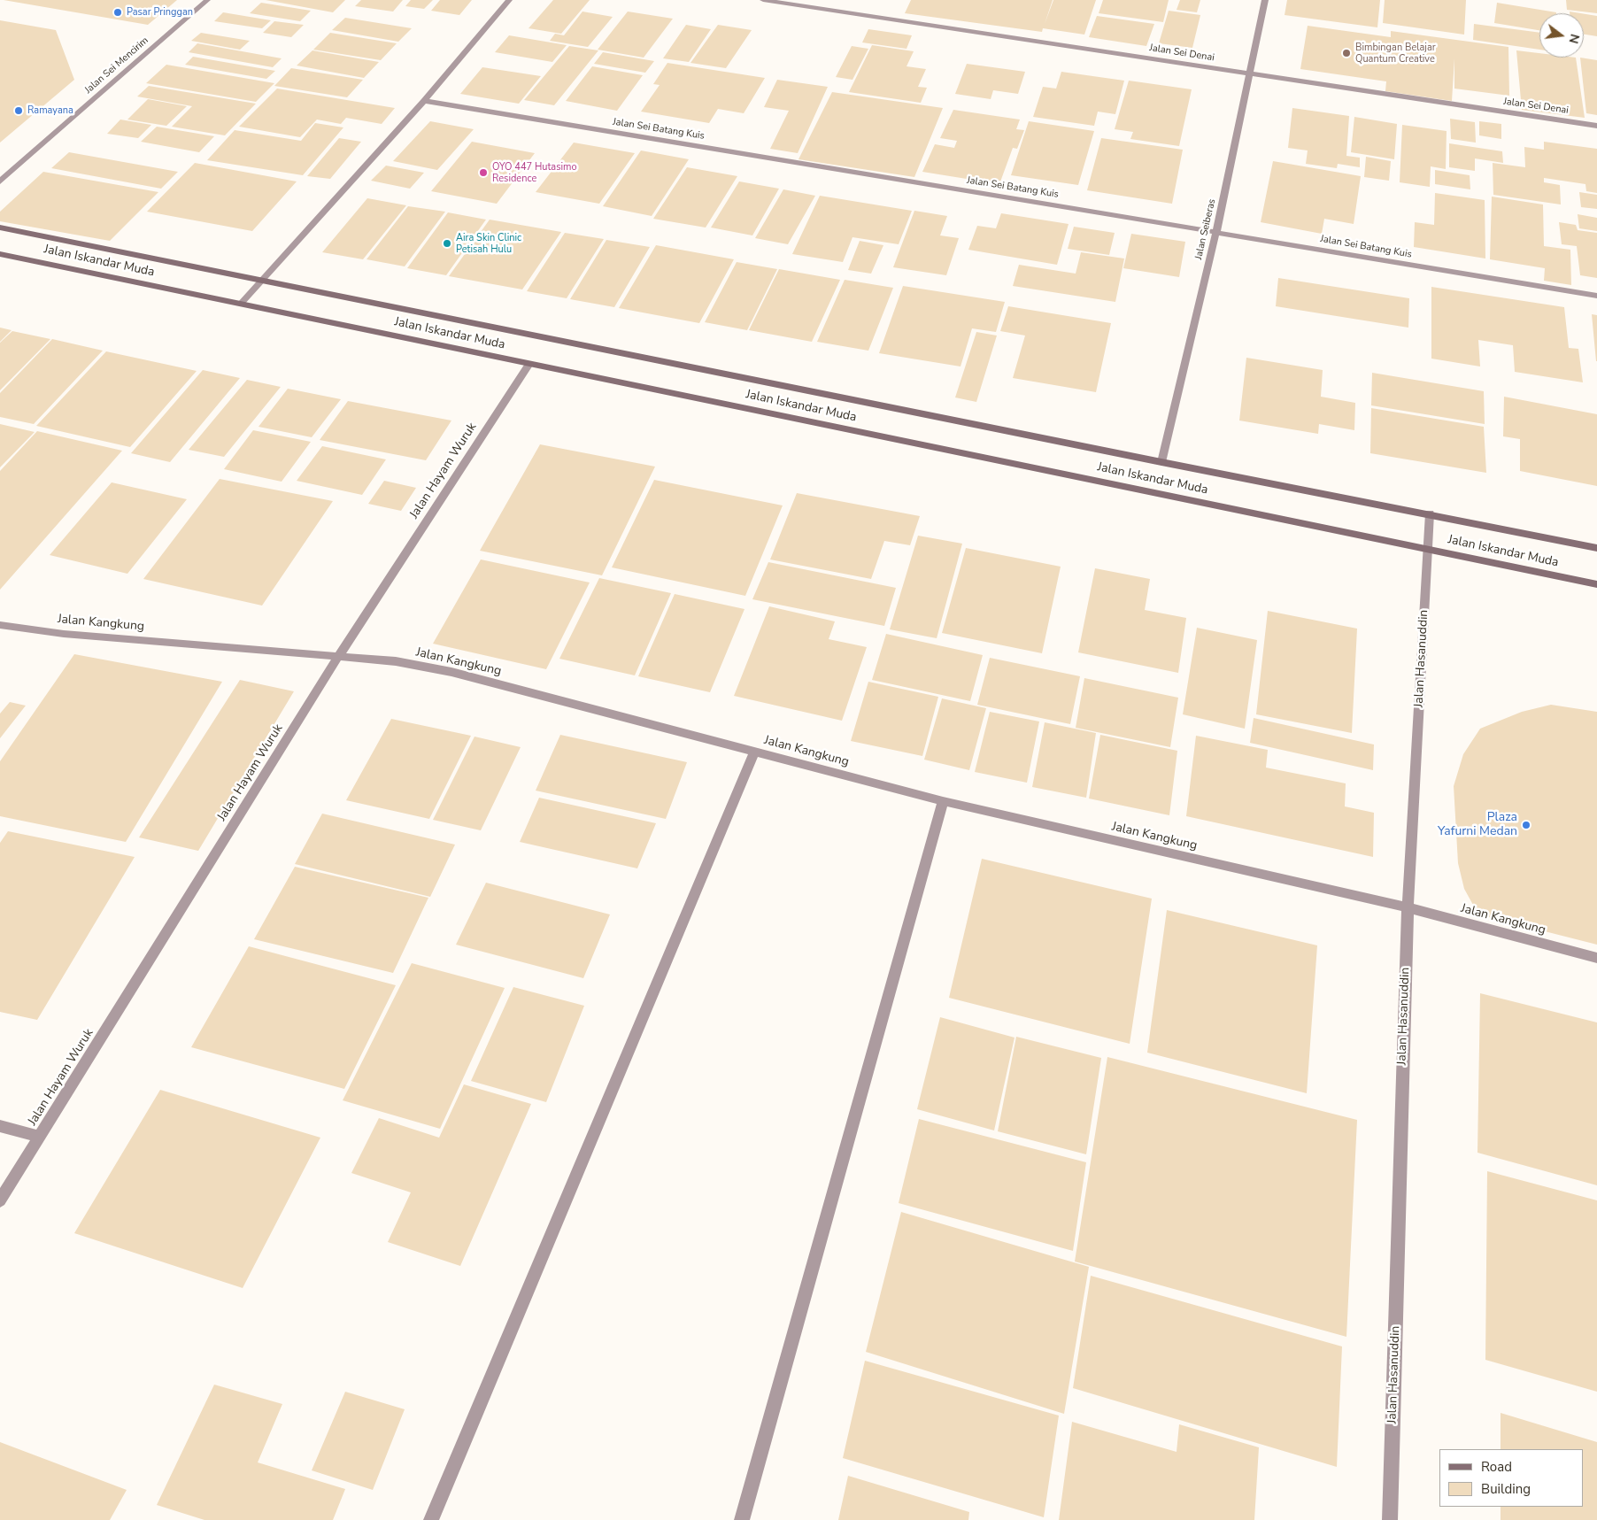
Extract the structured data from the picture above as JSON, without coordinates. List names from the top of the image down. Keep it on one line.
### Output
{"streets":{"main road":["Jalan Iskandar Muda"],"street":["Jalan Sei Denai","Jalan Sei Mencirim","Jalan Sei Batang Kuis","Jalan Seiberas","Jalan Hayam Wuruk","Jalan Kangkung","Jalan Hasanuddin"]},"crossings":[["Jalan Sei Denai","Jalan Seiberas"],["Jalan Sei Batang Kuis","Jalan Seiberas"],["Jalan Seiberas","Jalan Iskandar Muda"],["Jalan Iskandar Muda","Jalan Hayam Wuruk"],["Jalan Iskandar Muda","Jalan Hasanuddin"],["Jalan Hayam Wuruk","Jalan Kangkung"],["Jalan Kangkung","Jalan Hasanuddin"]],"places":["Pasar Pringgan","Bimbingan Belajar Quantum Creative","Ramayana","OYO 447 Hutasimo Residence","Aira Skin Clinic Petisah Hulu","Plaza Yafurni Medan"],"legend":["Road","Building"],"north":"right"}
